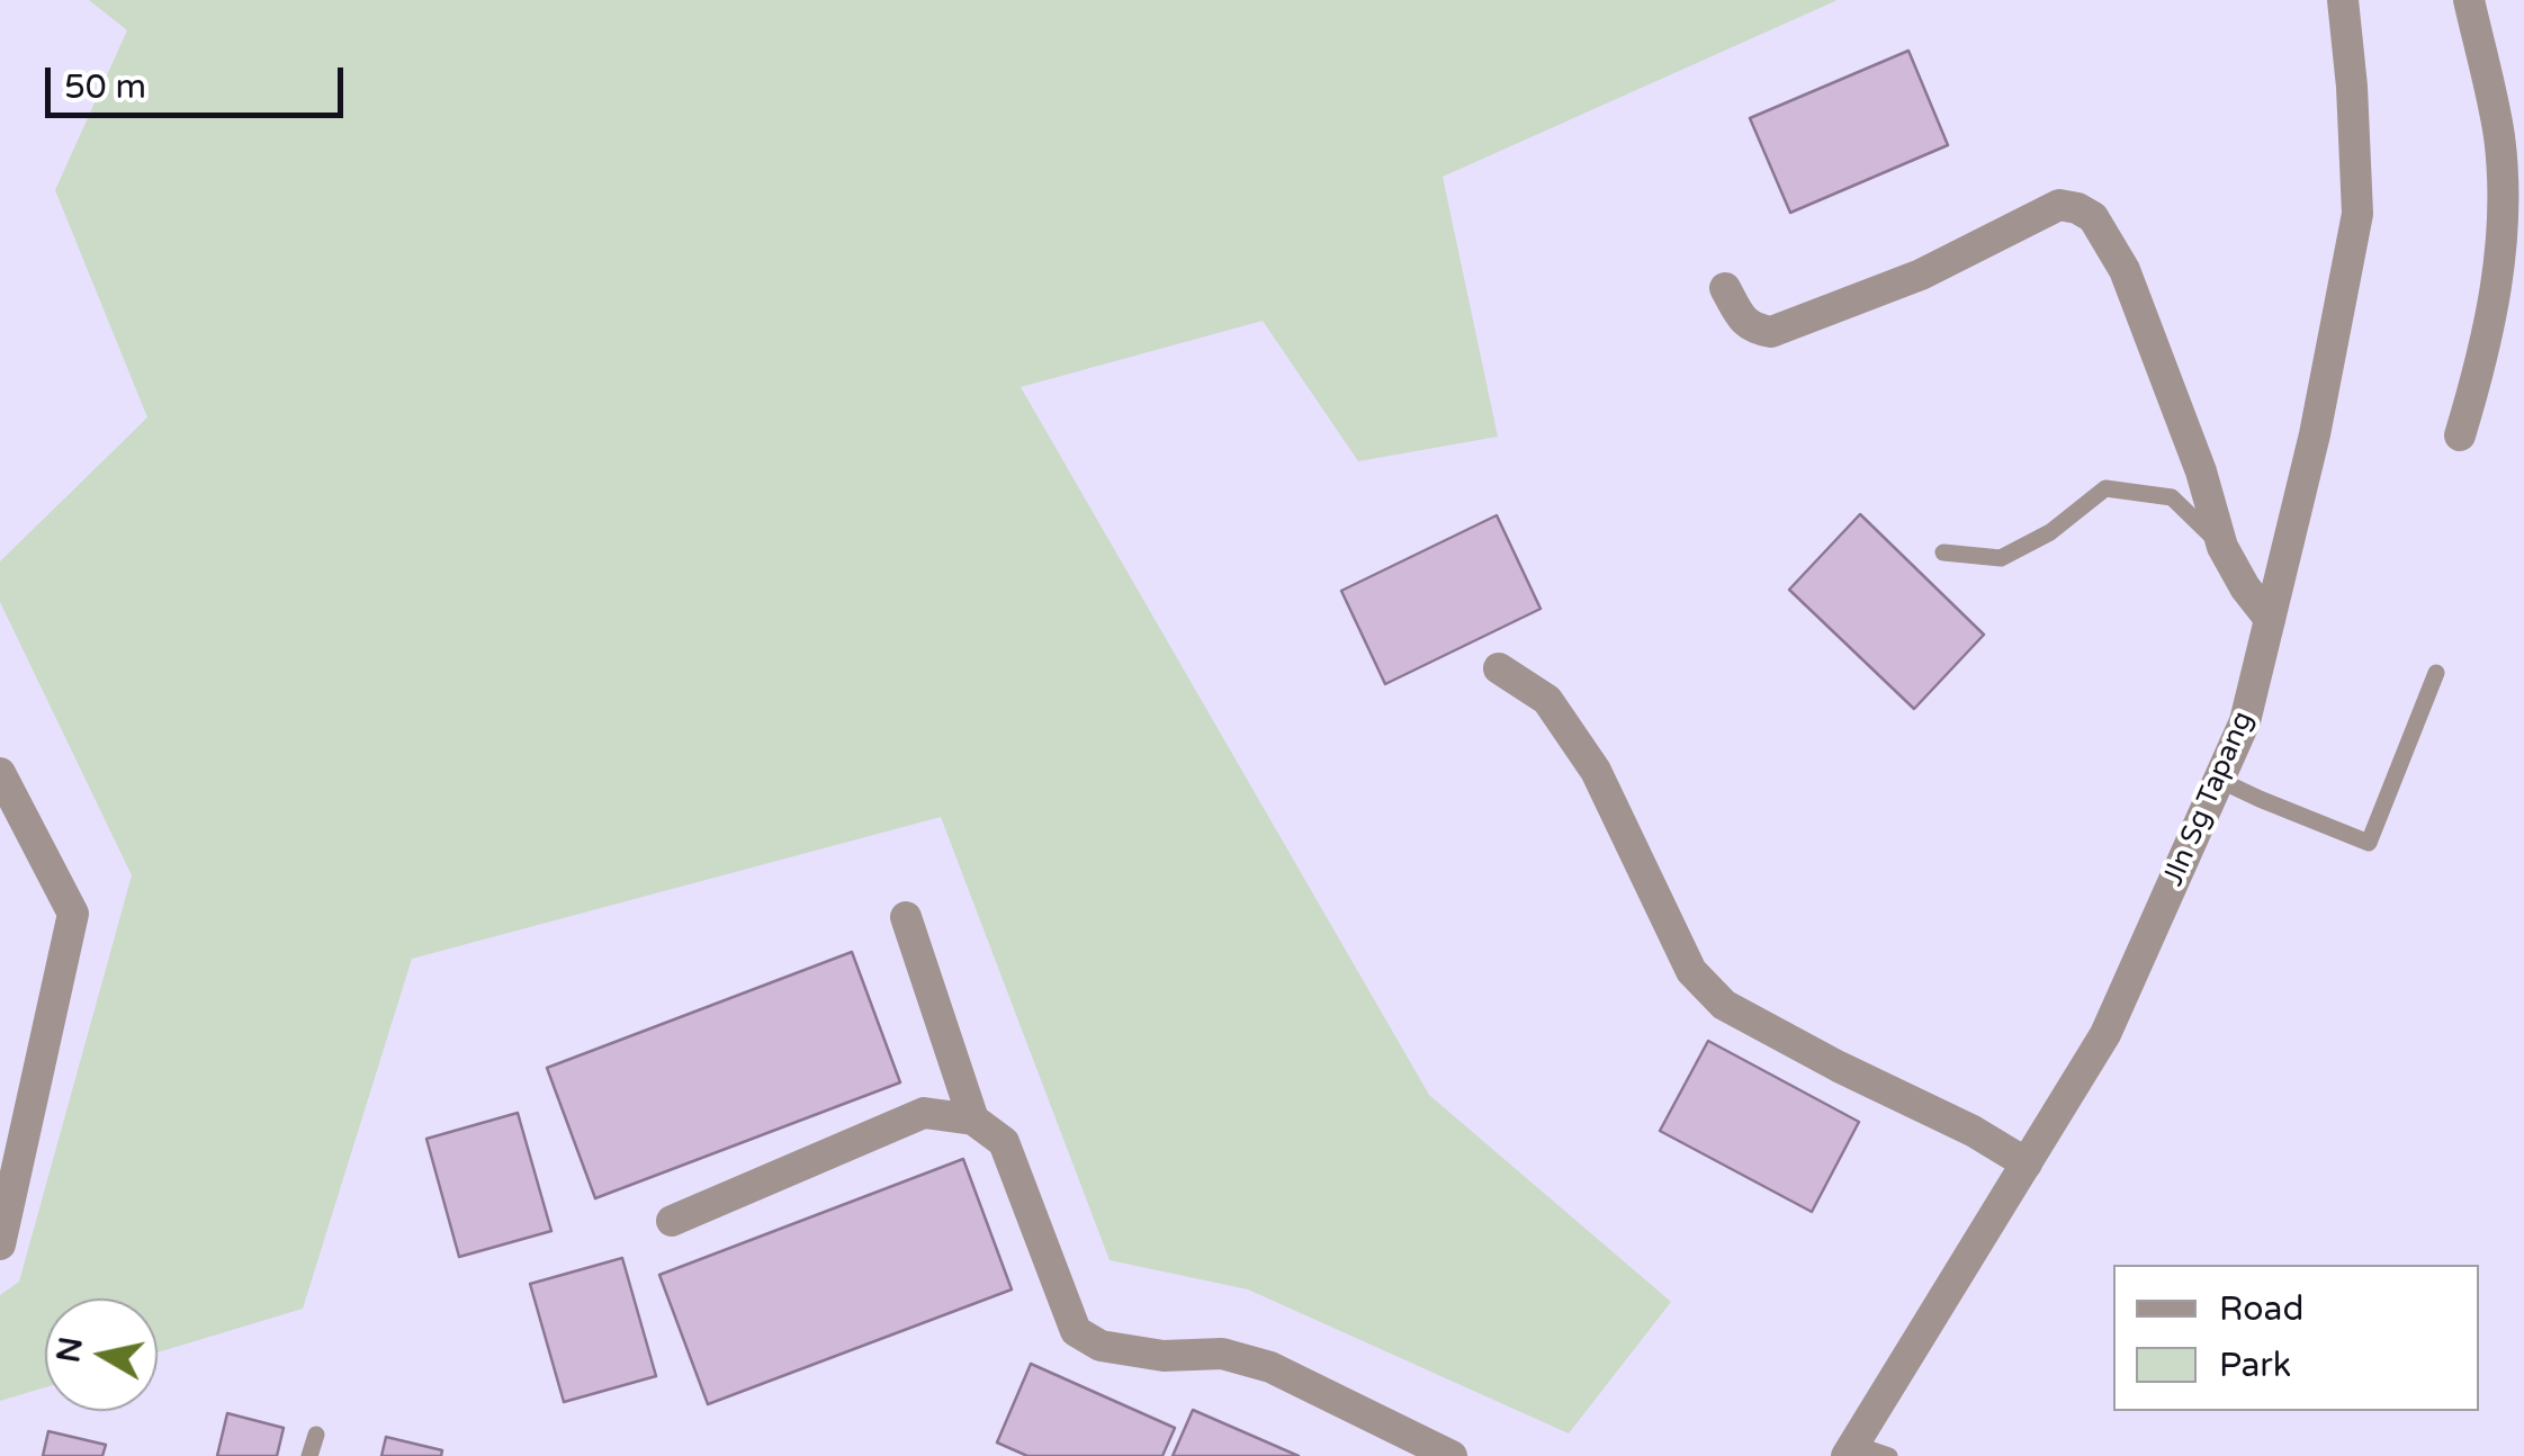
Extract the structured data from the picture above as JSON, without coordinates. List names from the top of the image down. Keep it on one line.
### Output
{"streets":{"street":["Jln Sg Tapang"]},"legend":["Road","Park"],"scale_bar":"50 m","north":"left"}
